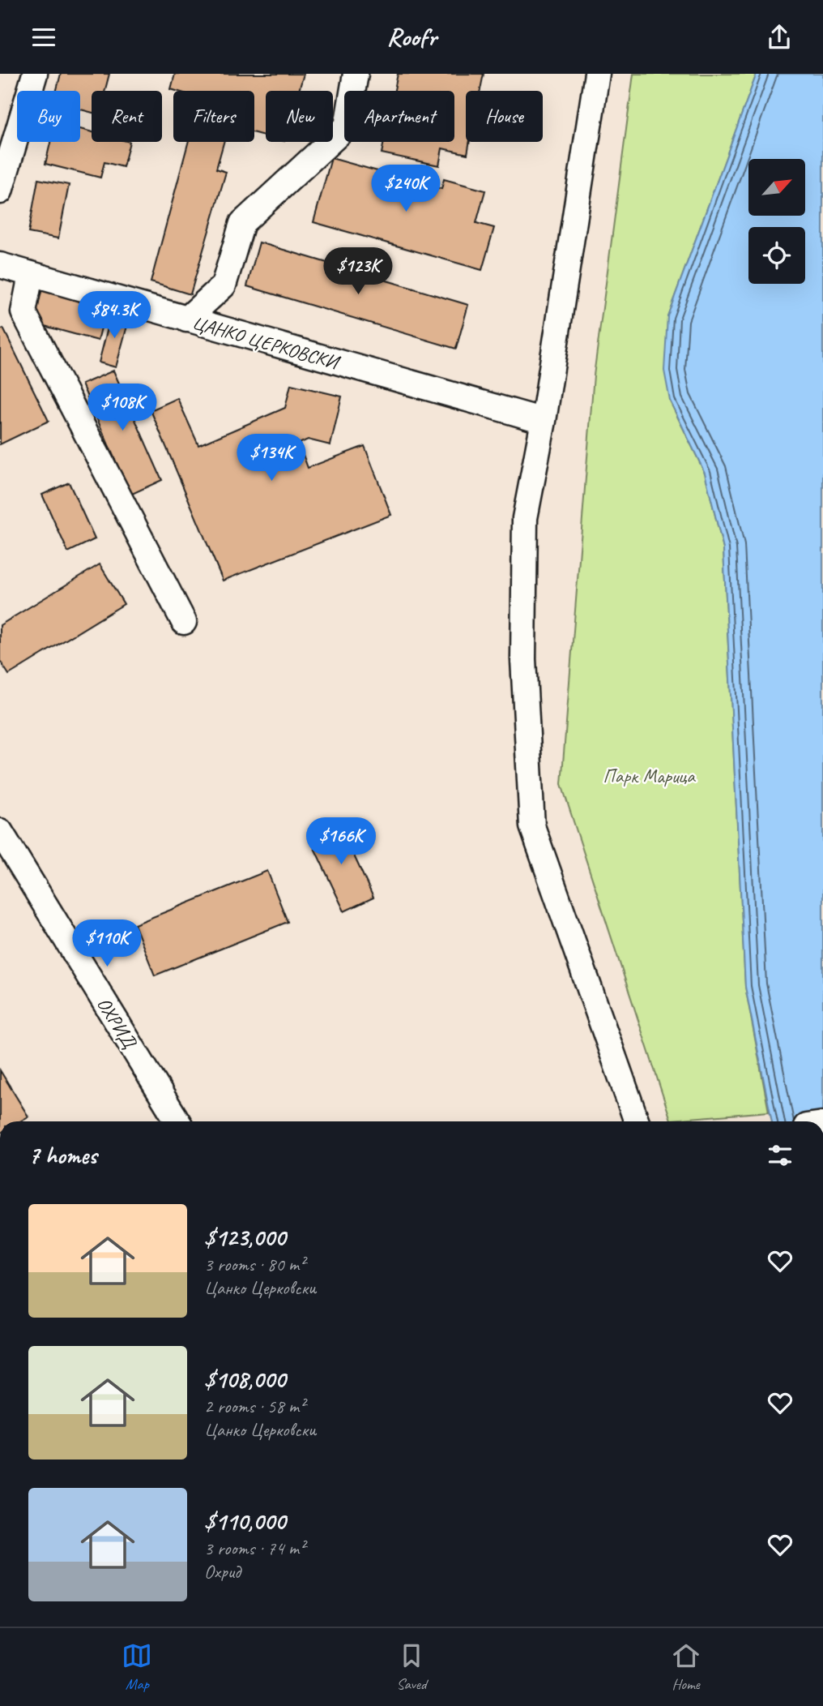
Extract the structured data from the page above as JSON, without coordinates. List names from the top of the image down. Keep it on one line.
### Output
{"streets":{"street":["ЦАНКО ЦЕРКОВСКИ","ОХРИД"]},"parks":["Парк Марица"],"north":"top right","page":{"header":"Roofr","chip":["Buy","Rent","Filters","New","Apartment","House"],"price":["$240K","$123K","$84.3K","$108K","$134K","$166K","$110K"],"heading":"7 homes","list":[{"name":"$123,000","note":"3 rooms · 80 m² · Цанко Церковски"},{"name":"$108,000","note":"2 rooms · 58 m² · Цанко Церковски"},{"name":"$110,000","note":"3 rooms · 74 m² · Охрид"}],"tabs":["Map","Saved","Home"]}}
